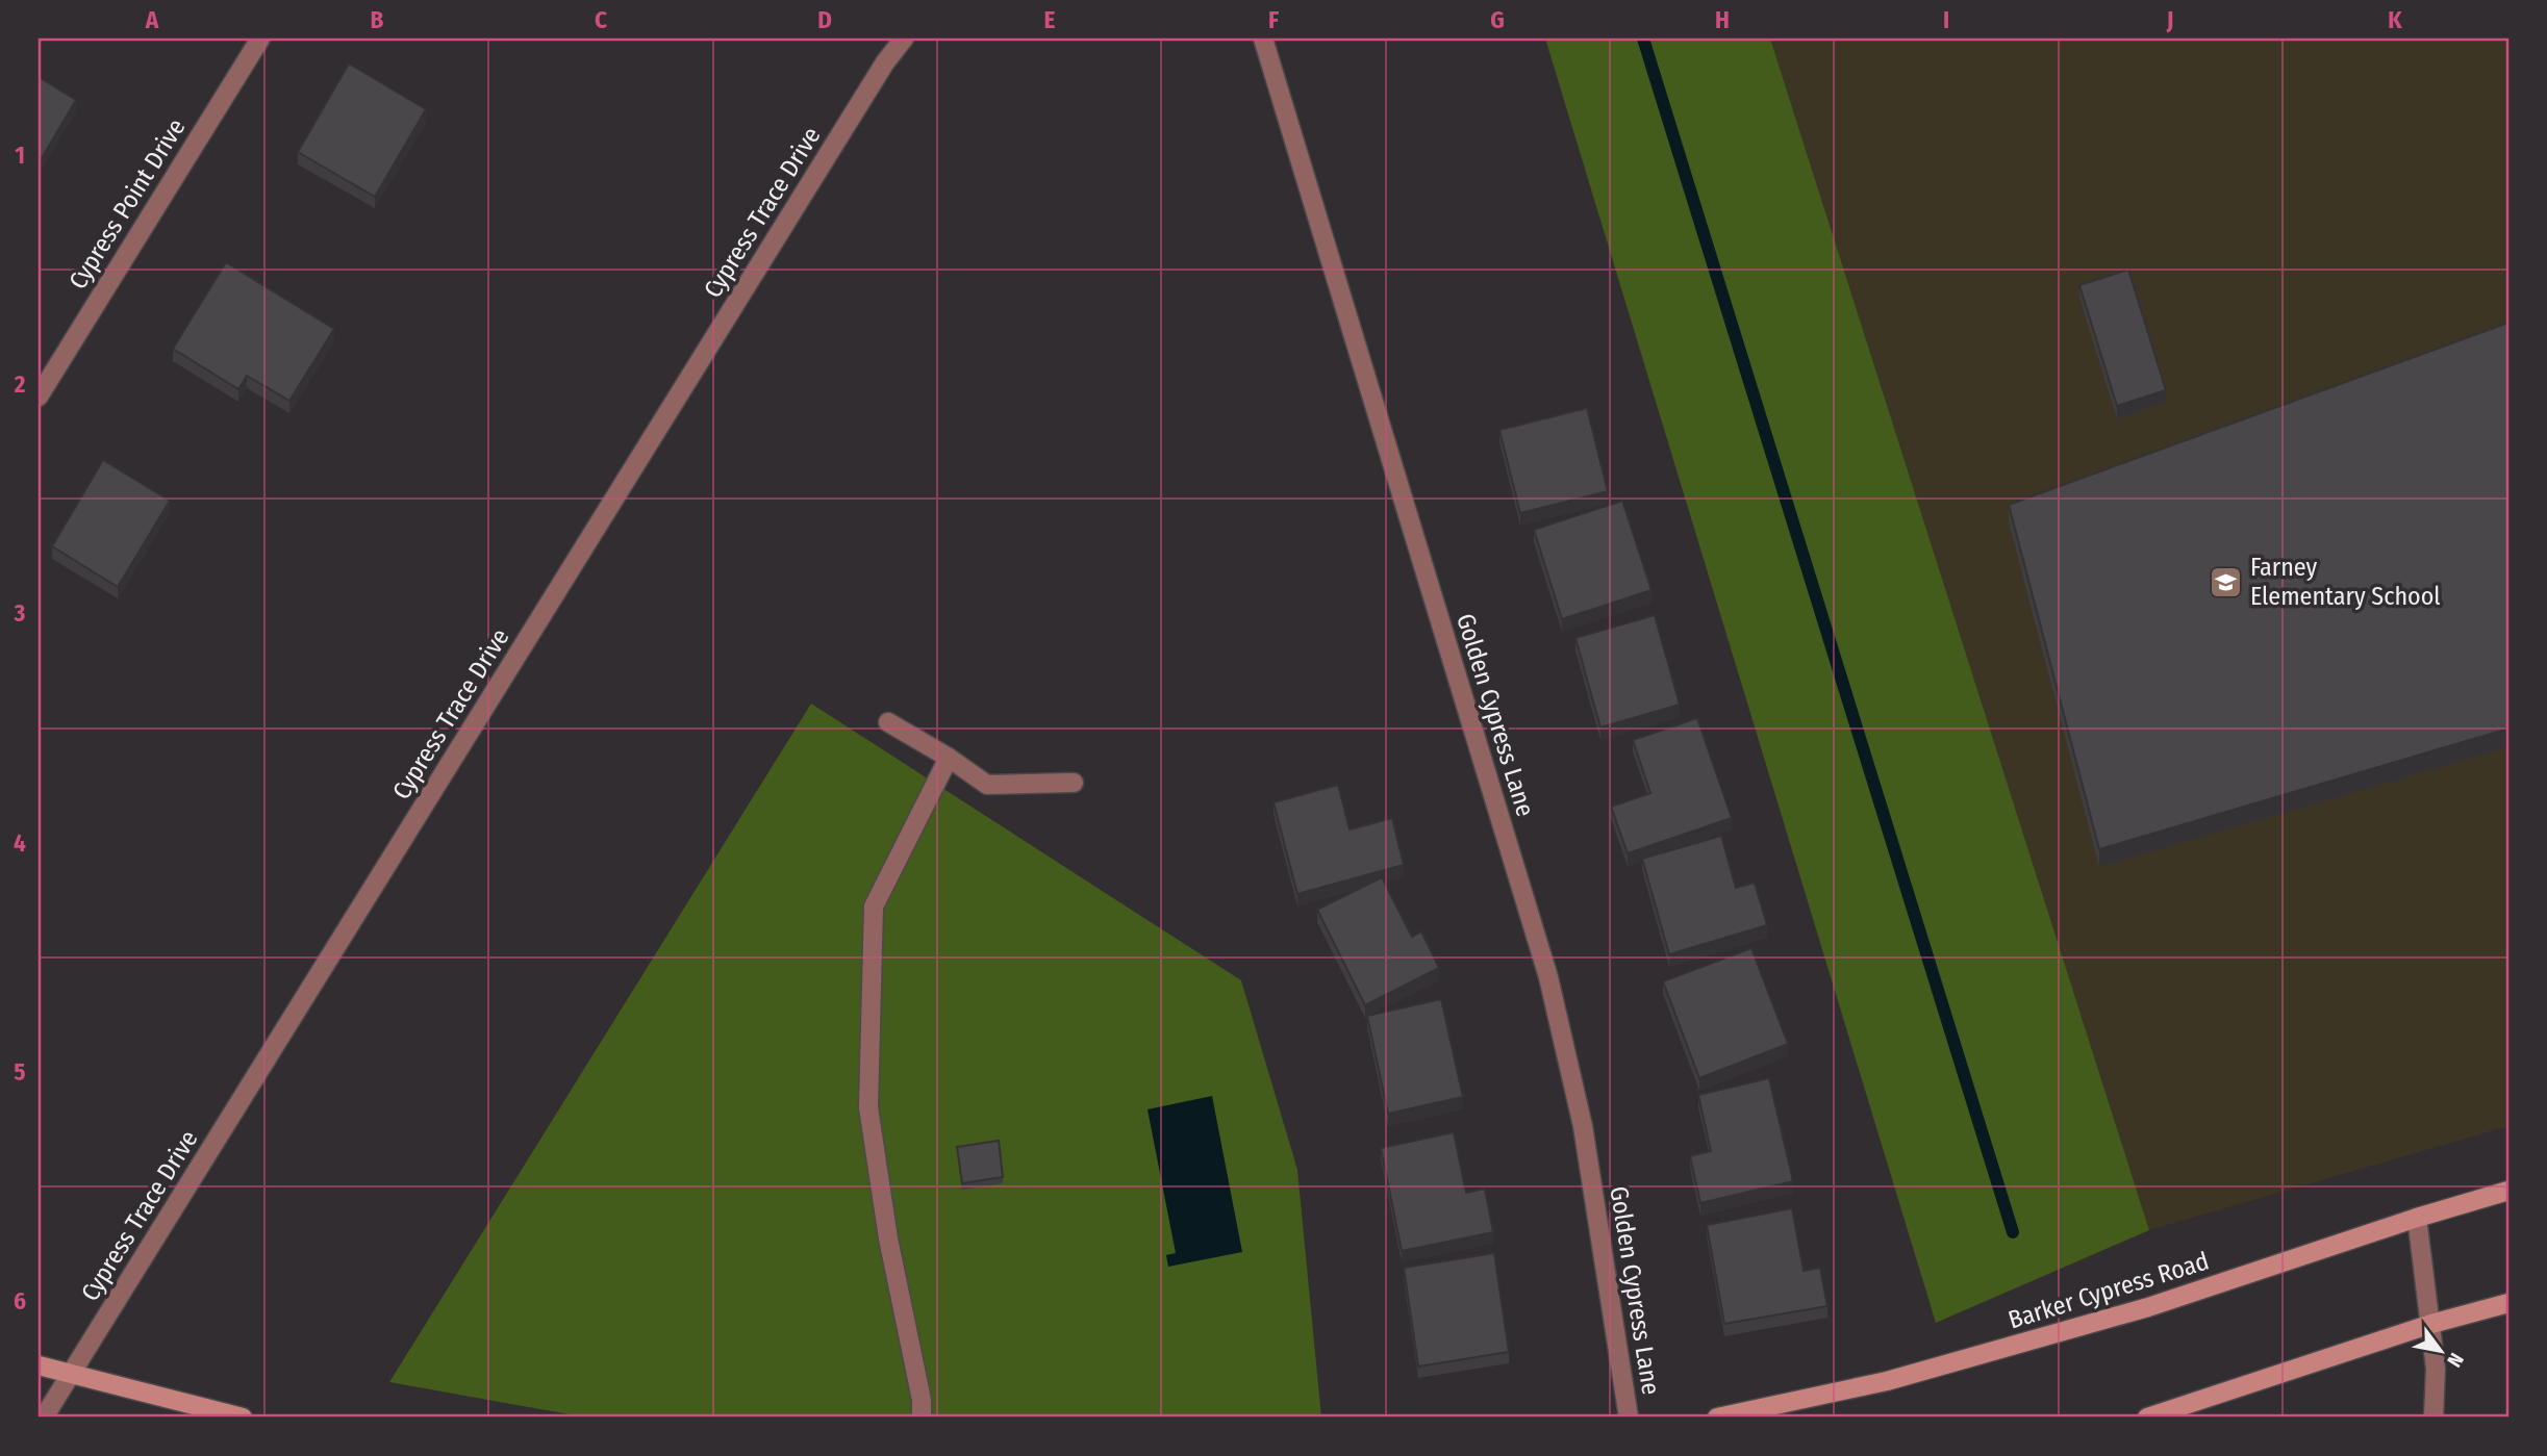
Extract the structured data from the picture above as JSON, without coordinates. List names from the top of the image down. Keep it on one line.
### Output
{"streets":{"main road":["Barker Cypress Road"],"street":["Cypress Point Drive","Cypress Trace Drive","Golden Cypress Lane"]},"places":{"school or university":["Farney Elementary School"]},"north":"bottom right","grid":{"columns":["A","B","C","D","E","F","G","H","I","J","K"],"rows":["1","2","3","4","5","6"]}}
